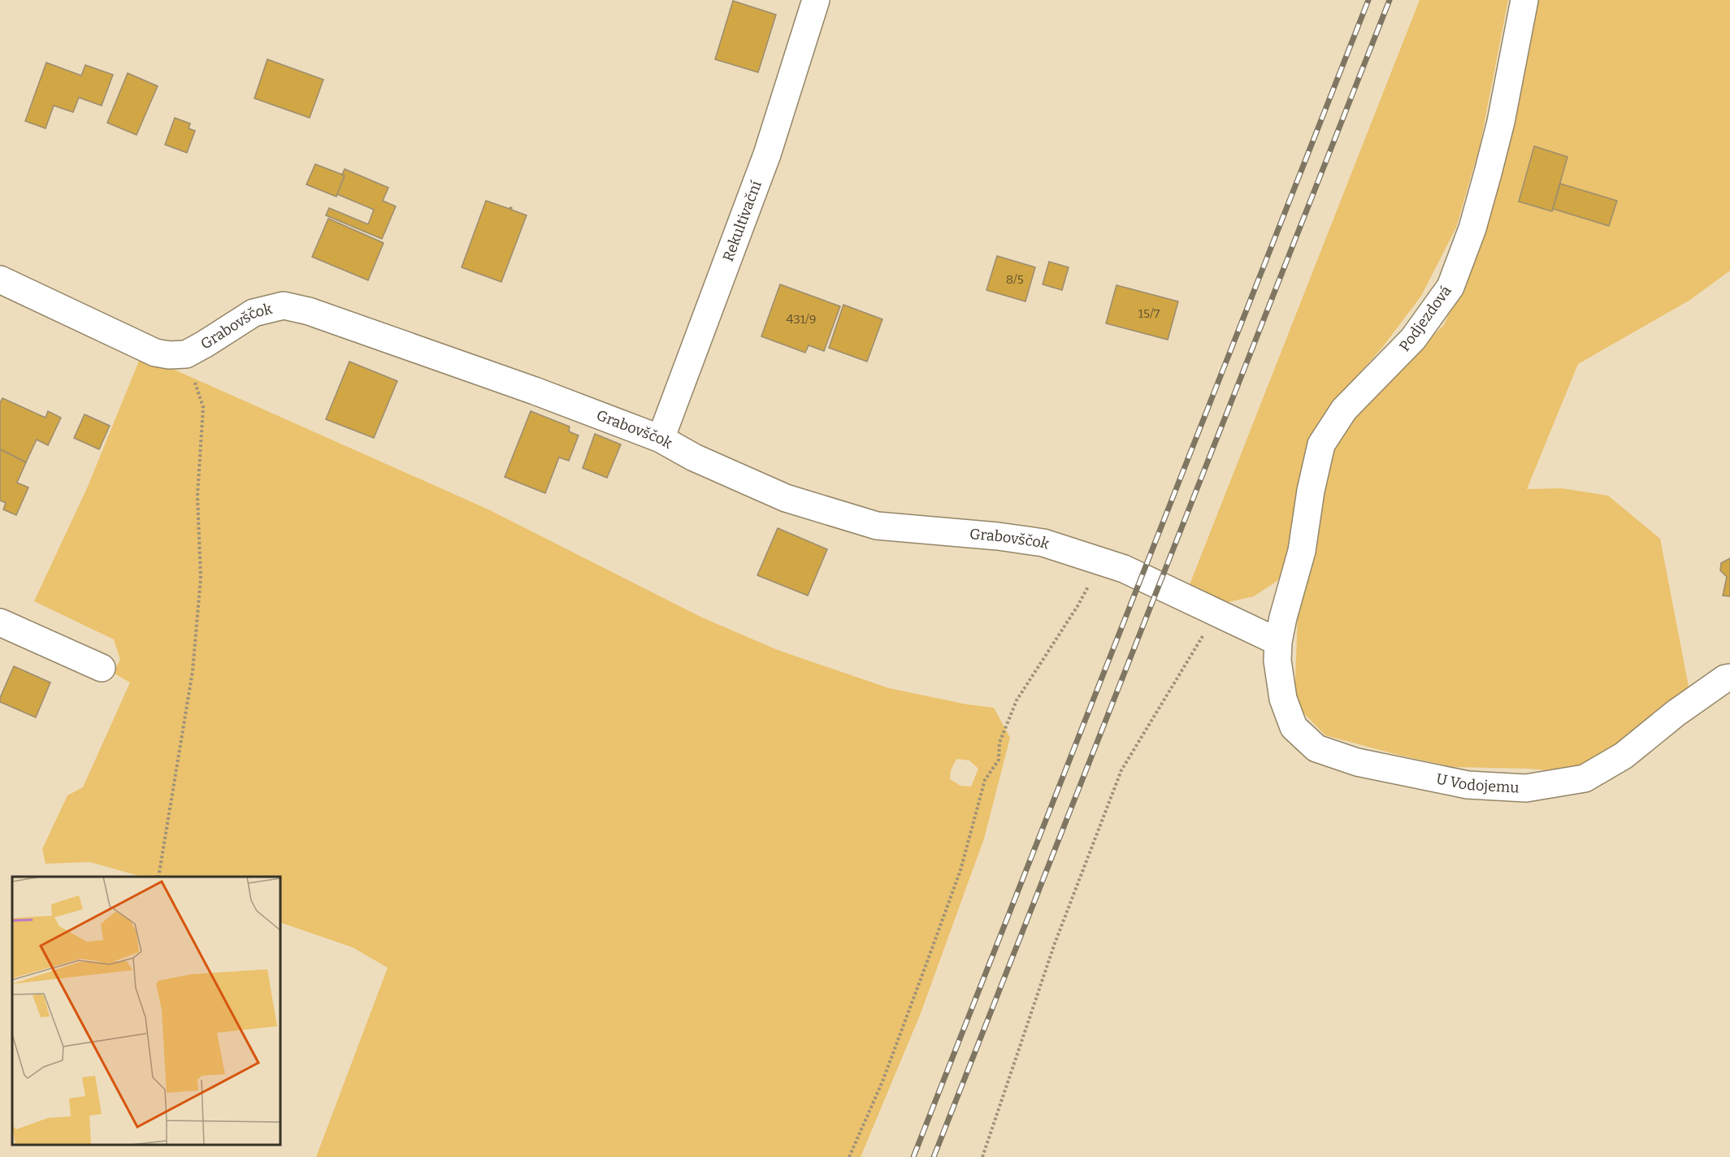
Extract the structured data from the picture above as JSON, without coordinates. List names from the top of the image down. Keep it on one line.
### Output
{"streets":{"street":["Rekultivační","Podjezdová","Grabovščok","U Vodojemu"]},"crossings":[["Rekultivační","Grabovščok"],["Podjezdová","Grabovščok"],["Podjezdová","U Vodojemu"],["Grabovščok","U Vodojemu"]],"house_numbers":["8/5","15/7","431/9"]}
